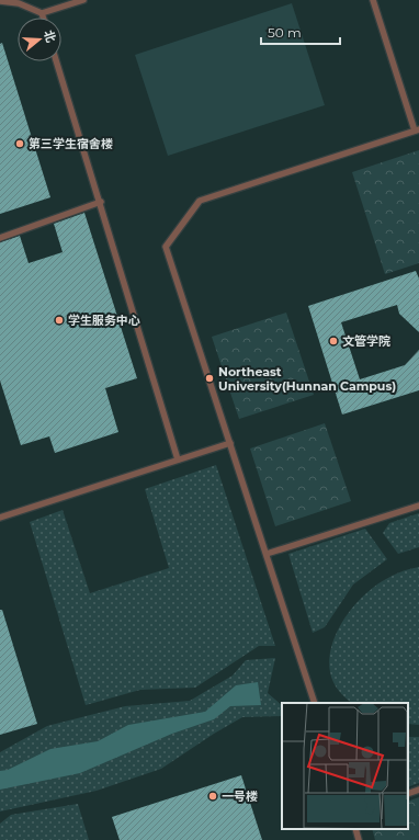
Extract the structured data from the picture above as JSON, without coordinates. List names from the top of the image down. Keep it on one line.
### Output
{"places":["第三学生宿舍楼","学生服务中心","文管学院","Northeast University(Hunnan Campus)","一号楼"],"scale_bar":"50 m","north":"right"}
